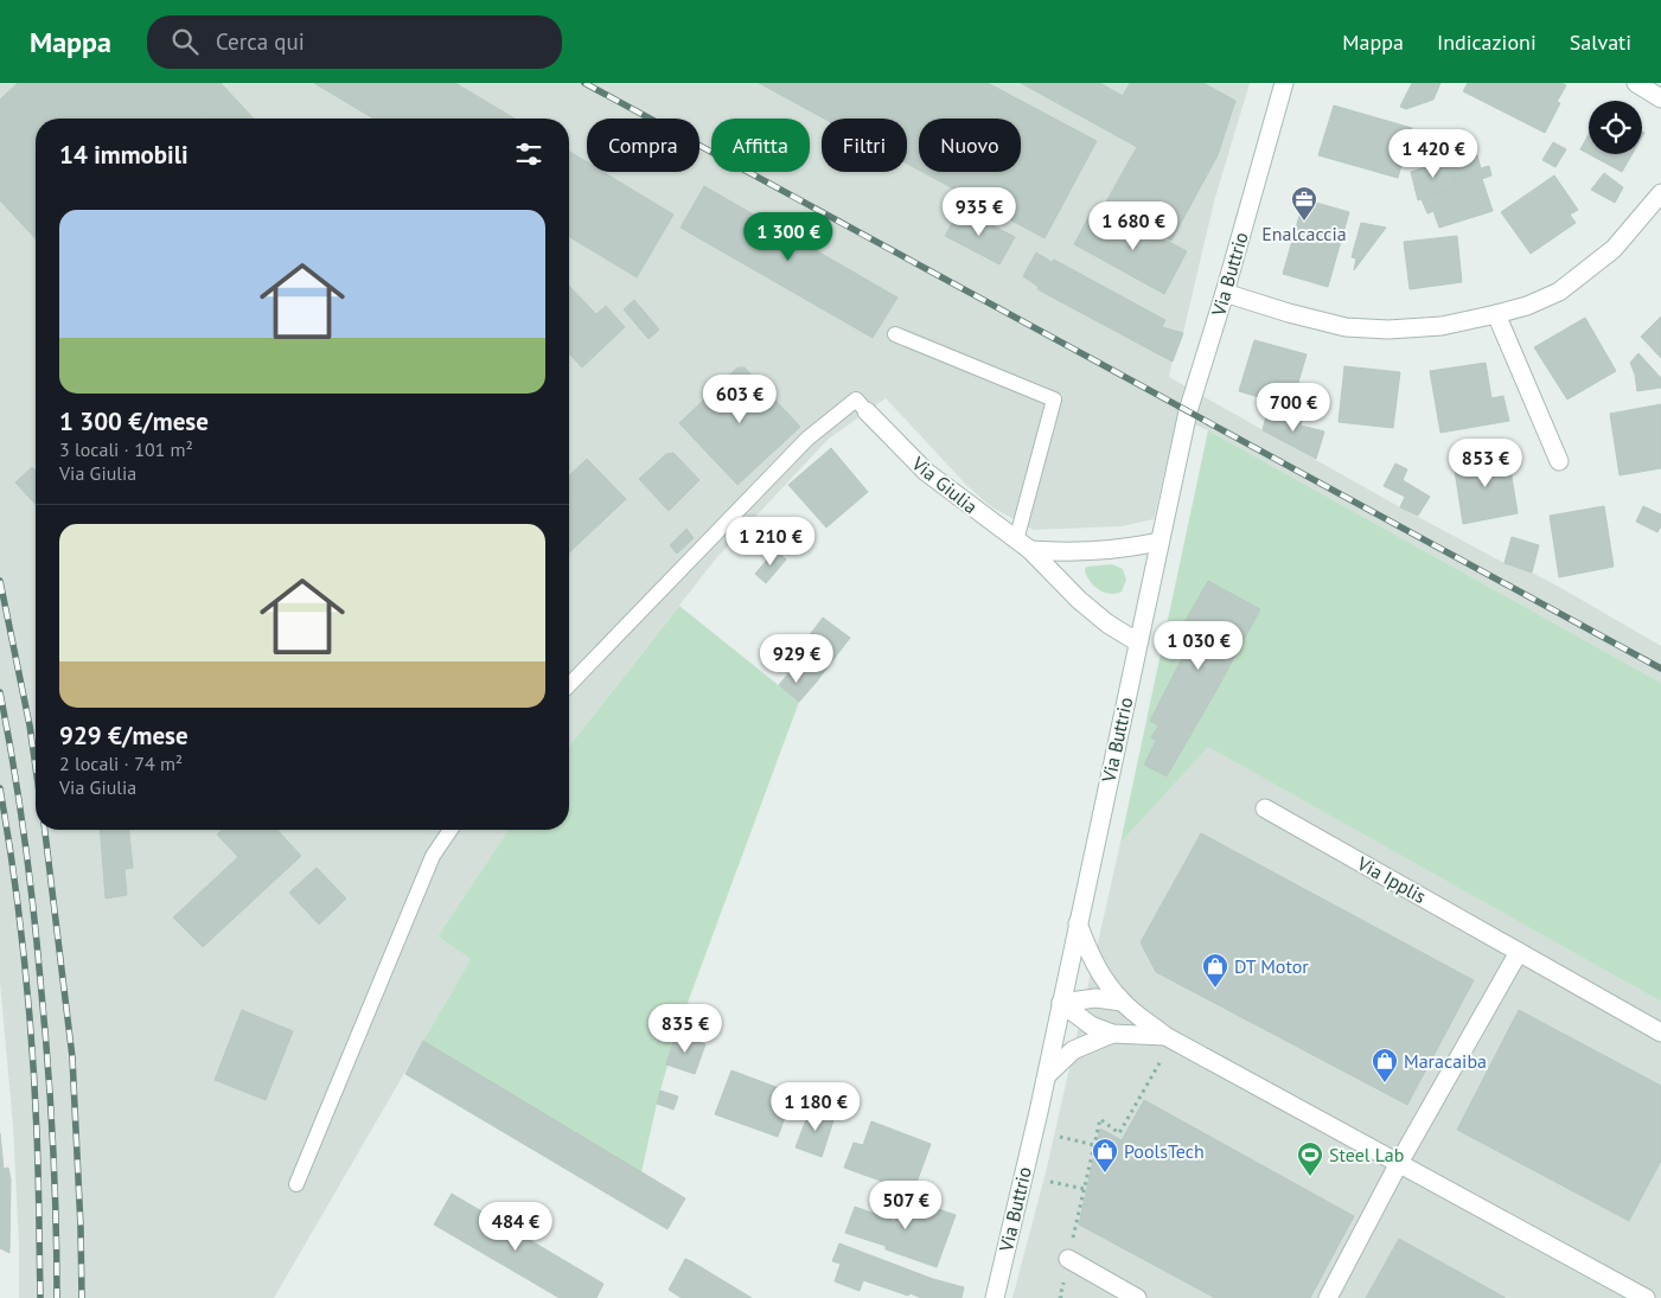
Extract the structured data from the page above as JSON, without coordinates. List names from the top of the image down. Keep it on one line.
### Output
{"streets":{"street":["Via Buttrio","Via Giulia","Via Ipplis"]},"crossings":[["Via Buttrio","Via Giulia"]],"places":{"office":["Enalcaccia"],"shop":["DT Motor","Maracaiba","PoolsTech"],"sports":["Steel Lab"]},"page":{"header":"Mappa","search":"Cerca qui","nav":["Mappa","Indicazioni","Salvati"],"chip":["Compra","Affitta","Filtri","Nuovo"],"heading":"14 immobili","price":["1 420 €","935 €","1 680 €","1 300 €","603 €","700 €","853 €","1 210 €","1 030 €","929 €","835 €","1 180 €","507 €","484 €"],"list":[{"name":"1 300 €/mese","note":"3 locali · 101 m² · Via Giulia"},{"name":"929 €/mese","note":"2 locali · 74 m² · Via Giulia"}]}}
